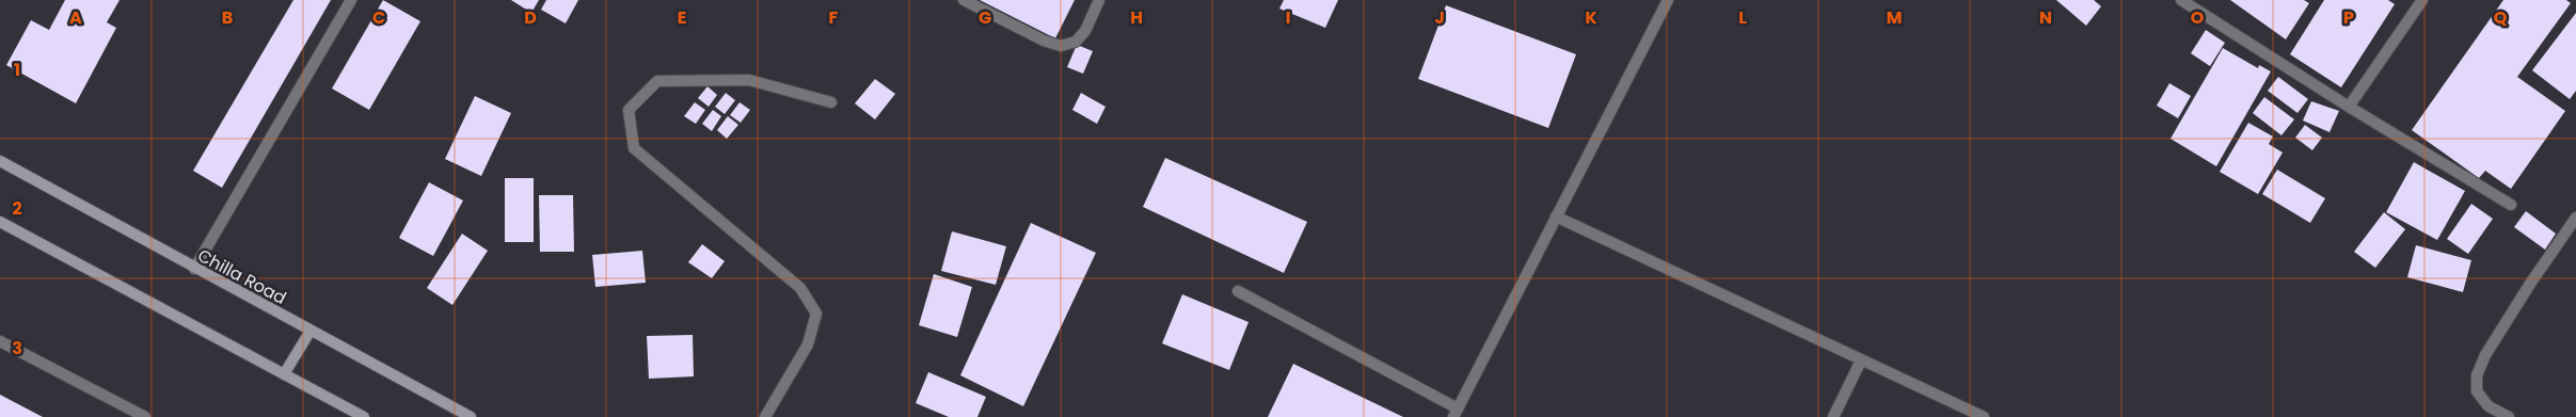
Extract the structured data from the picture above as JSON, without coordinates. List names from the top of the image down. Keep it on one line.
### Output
{"streets":{"main road":["Chilla Road"]},"grid":{"columns":["A","B","C","D","E","F","G","H","I","J","K","L","M","N","O","P","Q"],"rows":["1","2","3"]}}
